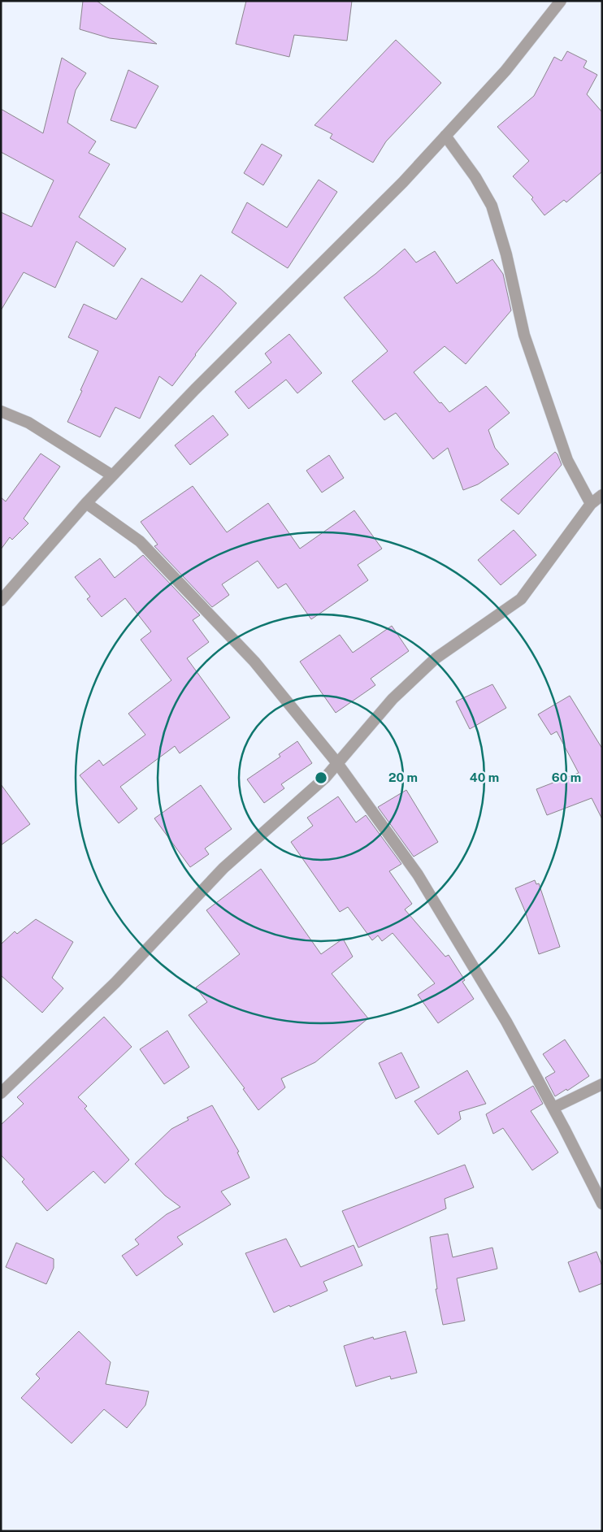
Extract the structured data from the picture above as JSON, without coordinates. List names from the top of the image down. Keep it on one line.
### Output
{"rings":["20 m","40 m","60 m"]}
